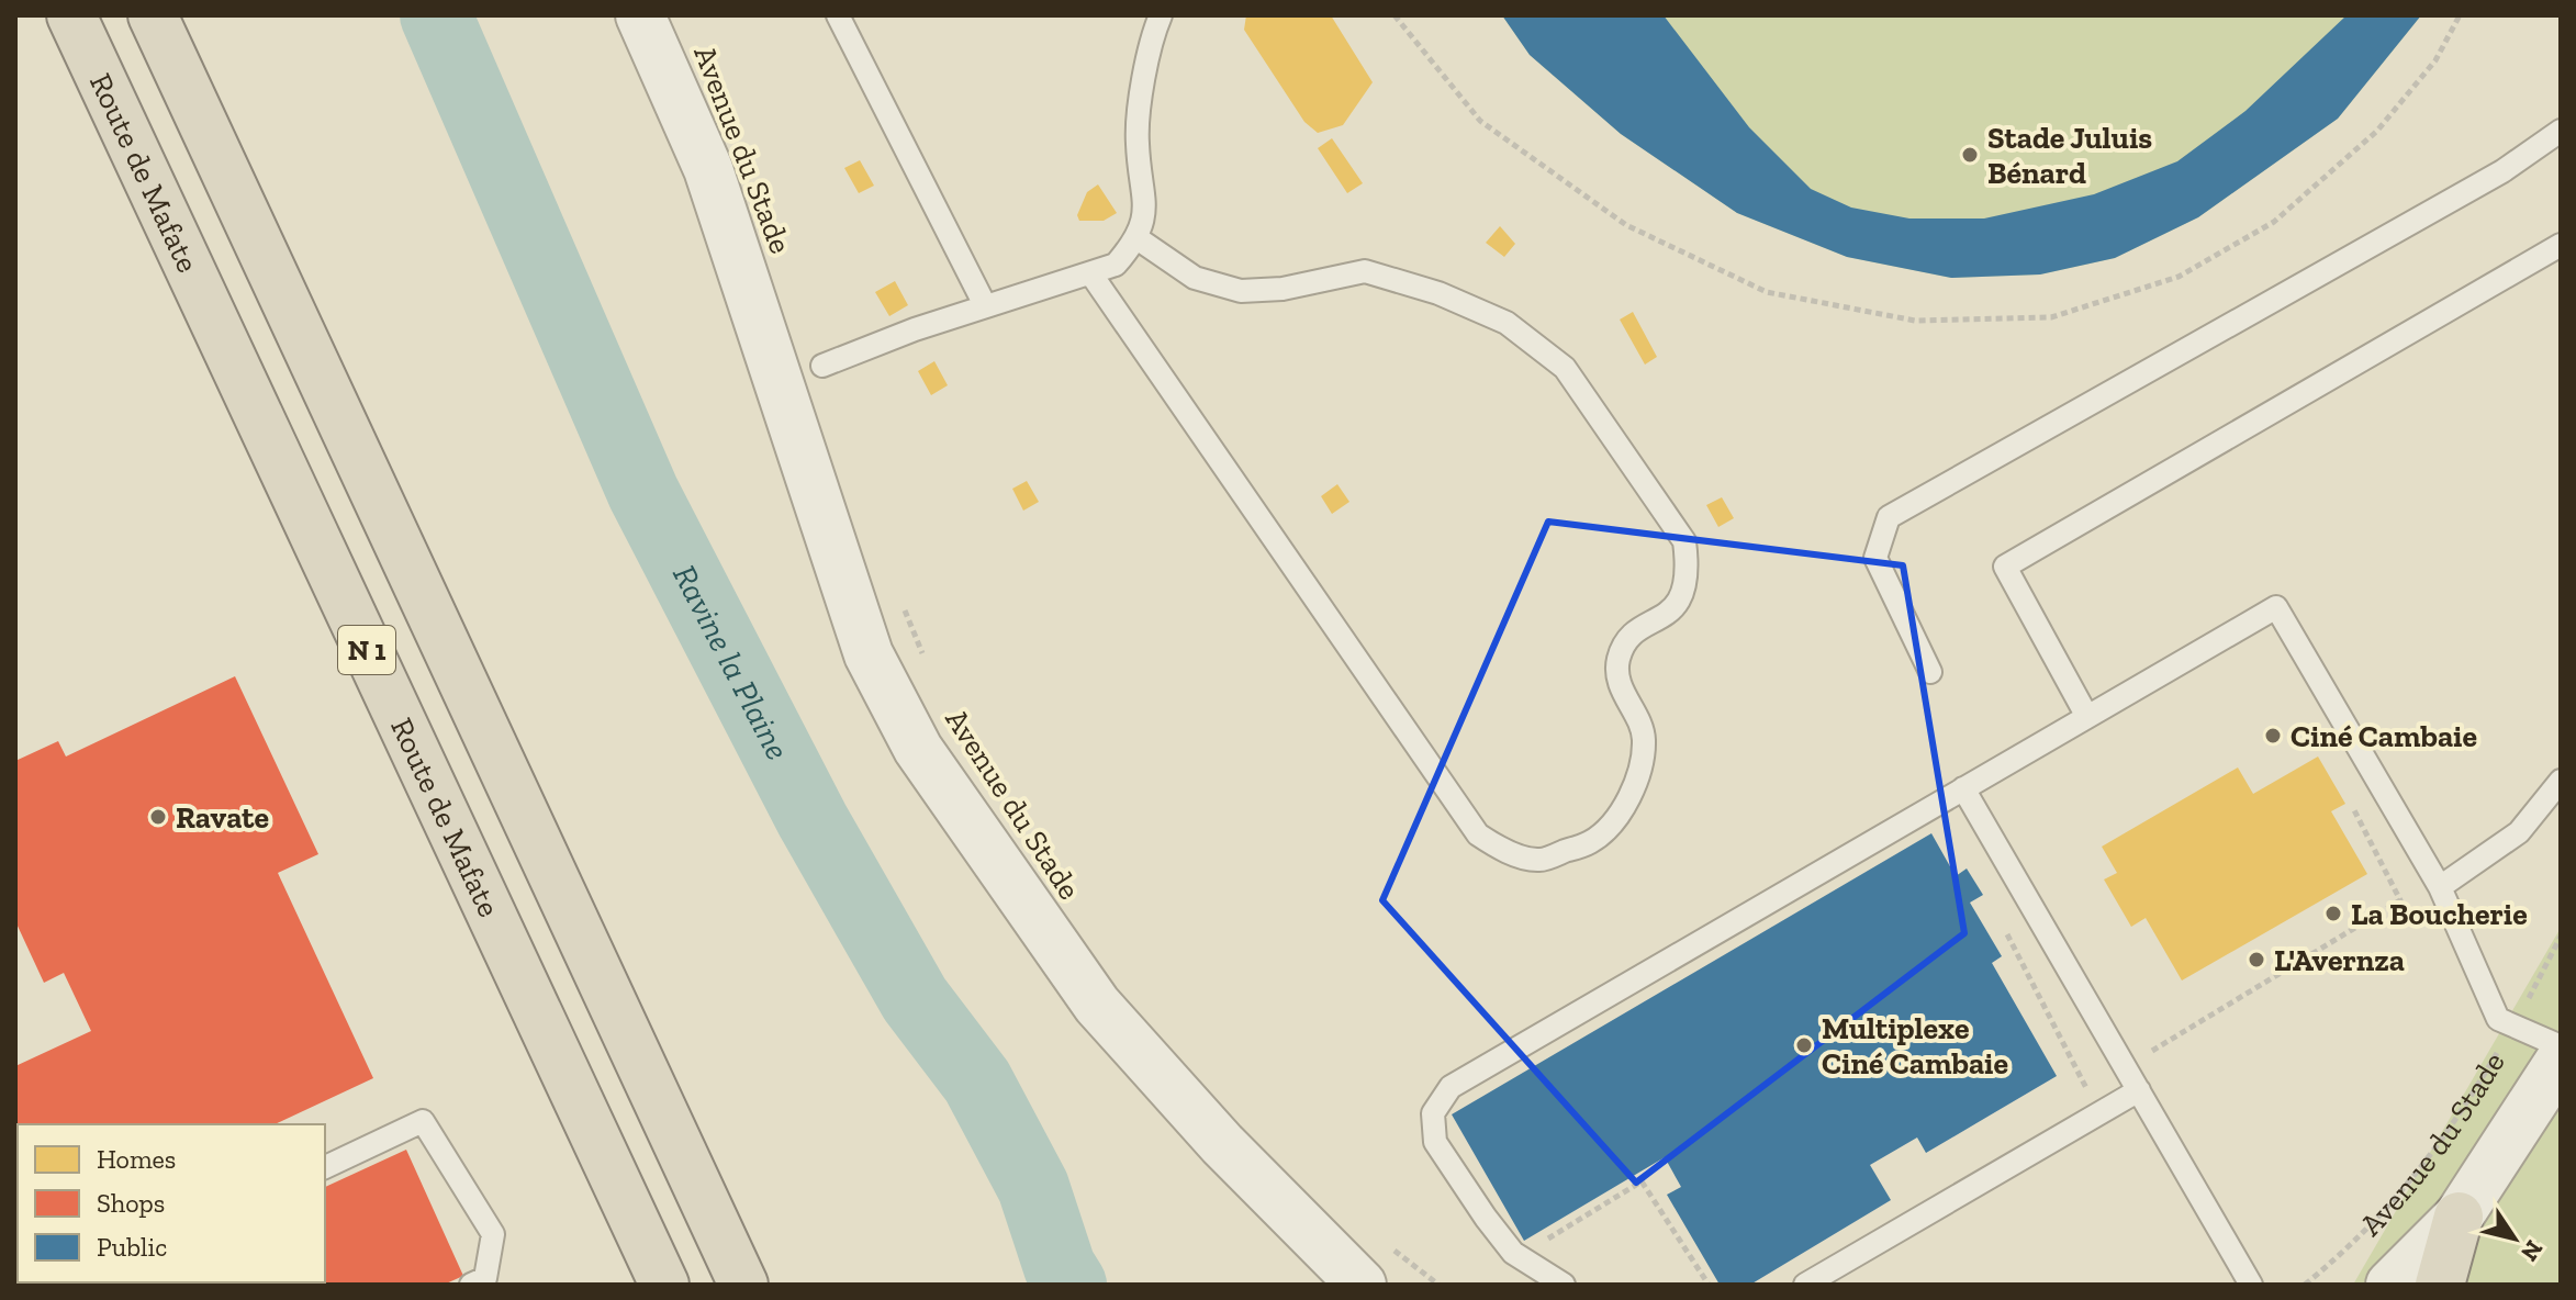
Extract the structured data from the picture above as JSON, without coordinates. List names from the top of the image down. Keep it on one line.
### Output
{"streets":{"highway":["Route de Mafate","N 1"],"street":["Avenue du Stade"]},"water":["Ravine la Plaine"],"places":["Stade Juluis Bénard","Ciné Cambaie","Ravate","La Boucherie","L'Avernza","Multiplexe Ciné Cambaie"],"legend":["Homes","Shops","Public"],"north":"bottom right"}
